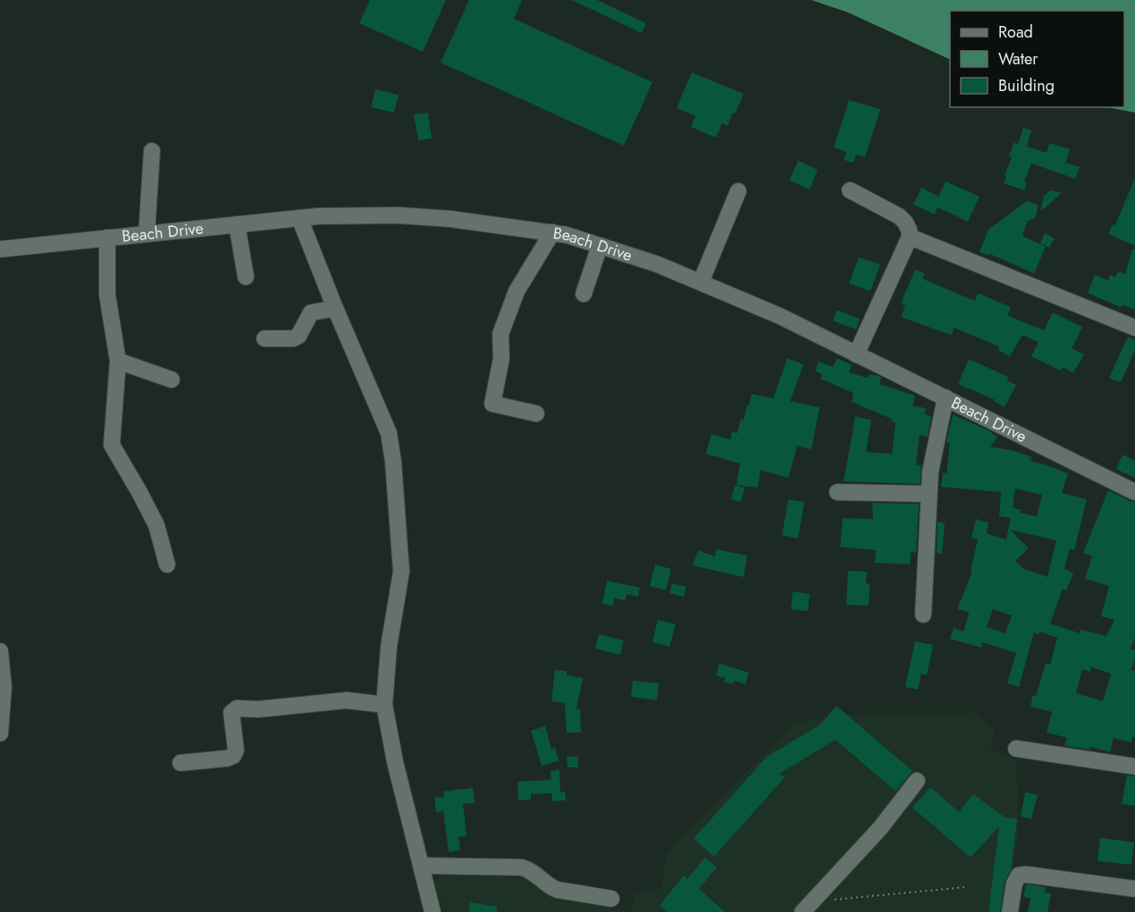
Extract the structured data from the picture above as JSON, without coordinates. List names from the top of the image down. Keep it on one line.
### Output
{"streets":{"street":["Beach Drive"]},"legend":["Road","Water","Building"]}
